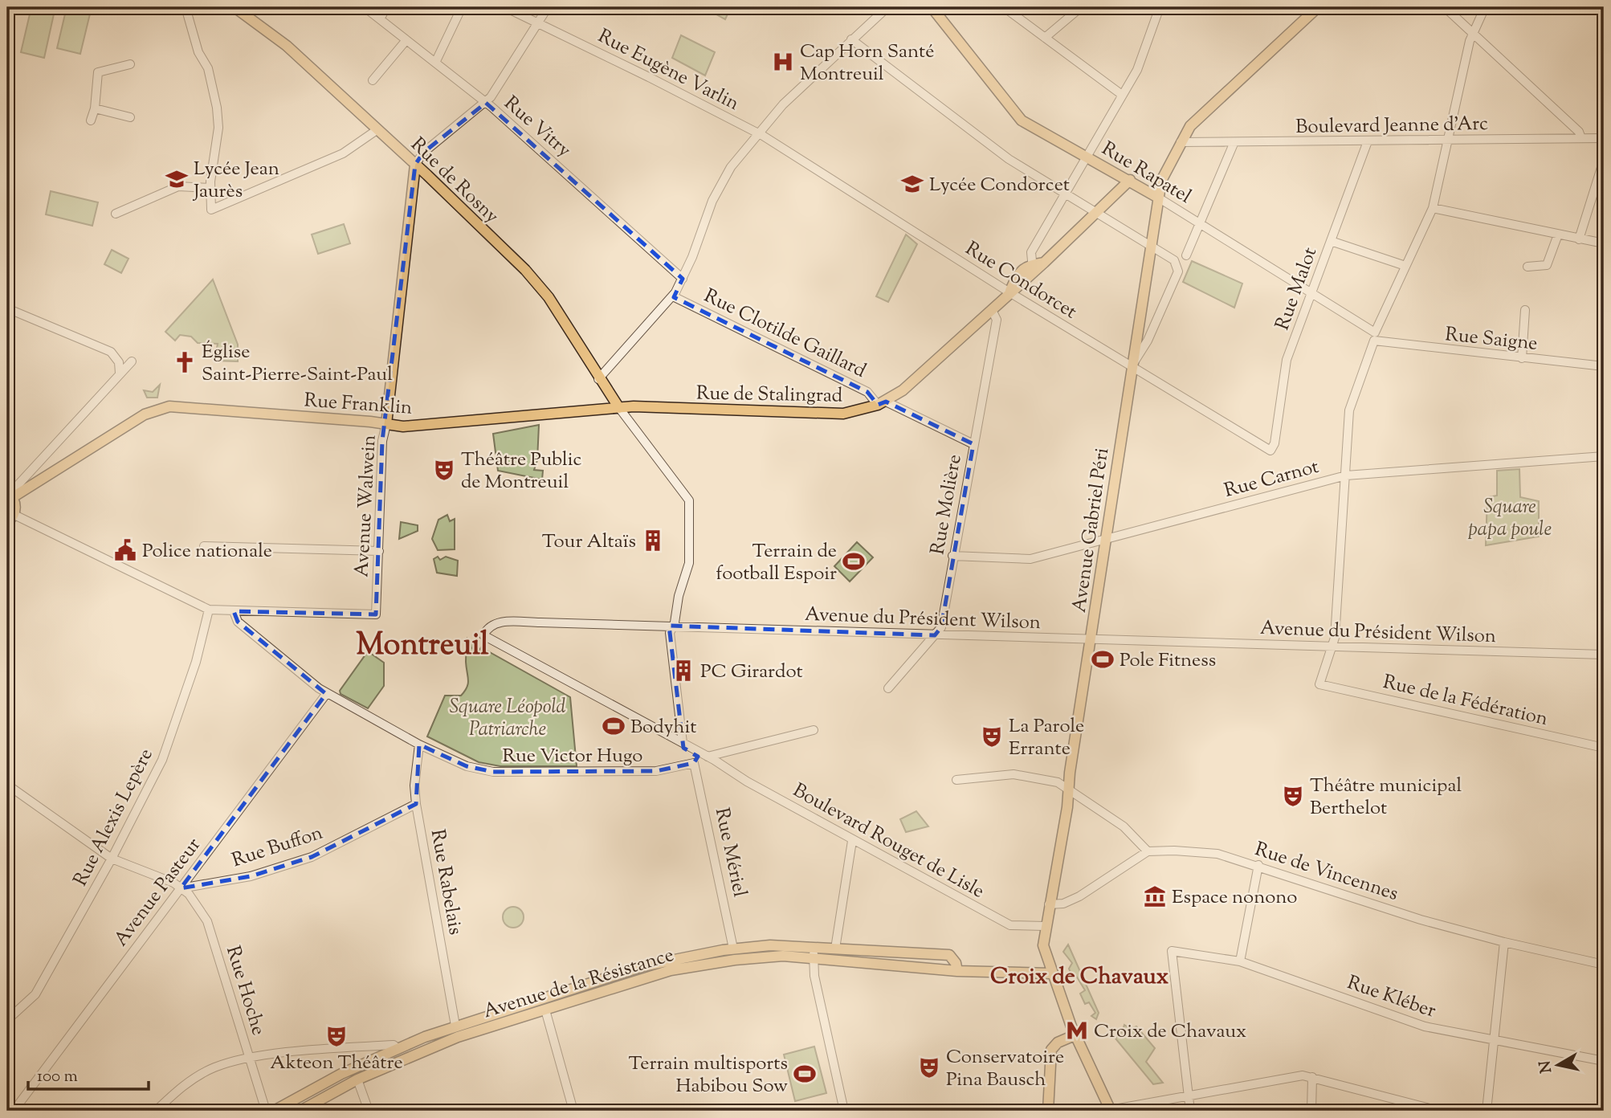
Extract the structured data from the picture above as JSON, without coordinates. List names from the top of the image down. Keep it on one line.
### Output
{"streets":{"main road":["Rue Rapatel","Rue de Rosny","Rue de Stalingrad","Rue Franklin","Avenue Walwein","Avenue Gabriel Péri","Avenue de la Résistance"],"street":["Rue Eugène Varlin","Boulevard Jeanne d'Arc","Rue Vitry","Rue Condorcet","Rue Malot","Rue Clotilde Gaillard","Rue Saigne","Rue Carnot","Rue Molière","Avenue du Président Wilson","Rue de la Fédération","Rue Victor Hugo","Rue Alexis Lepère","Boulevard Rouget de Lisle","Rue Buffon","Rue Mériel","Rue de Vincennes","Rue Rabelais","Avenue Pasteur","Rue Hoche","Rue Kléber"]},"crossings":[["Rue Eugène Varlin","Rue Condorcet"],["Boulevard Jeanne d'Arc","Rue Malot"],["Boulevard Jeanne d'Arc","Avenue Gabriel Péri"],["Rue Rapatel","Rue Malot"],["Rue Rapatel","Rue Saigne"],["Rue Rapatel","Avenue Gabriel Péri"],["Rue de Rosny","Rue de Stalingrad"],["Rue de Rosny","Rue Franklin"],["Rue de Rosny","Avenue Walwein"],["Rue Condorcet","Rue Malot"],["Rue Condorcet","Rue de Stalingrad"],["Rue Condorcet","Avenue Gabriel Péri"],["Rue Clotilde Gaillard","Rue de Stalingrad"],["Rue Clotilde Gaillard","Rue Molière"],["Rue de Stalingrad","Rue Franklin"],["Rue de Stalingrad","Rue Molière"],["Rue Franklin","Avenue Walwein"],["Rue Carnot","Rue Molière"],["Rue Carnot","Avenue Gabriel Péri"],["Rue Molière","Avenue du Président Wilson"],["Avenue Walwein","Rue Victor Hugo"],["Avenue Gabriel Péri","Avenue du Président Wilson"],["Avenue Gabriel Péri","Boulevard Rouget de Lisle"],["Avenue Gabriel Péri","Avenue de la Résistance"],["Avenue du Président Wilson","Rue de la Fédération"],["Avenue du Président Wilson","Boulevard Rouget de Lisle"],["Rue Victor Hugo","Boulevard Rouget de Lisle"],["Rue Victor Hugo","Rue Mériel"],["Rue Victor Hugo","Rue Rabelais"],["Rue Victor Hugo","Avenue Pasteur"],["Boulevard Rouget de Lisle","Rue Mériel"],["Rue Buffon","Rue Rabelais"],["Rue Buffon","Avenue Pasteur"],["Rue Buffon","Rue Hoche"],["Rue Mériel","Avenue de la Résistance"],["Rue Rabelais","Avenue de la Résistance"],["Avenue Pasteur","Rue Hoche"]],"districts":["Montreuil","Croix de Chavaux"],"parks":["Square papa poule","Square Léopold Patriarche"],"places":{"hospital":["Cap Horn Santé Montreuil"],"school or university":["Lycée Jean Jaurès","Lycée Condorcet"],"church":["Église Saint-Pierre-Saint-Paul"],"theatre":["Théâtre Public de Montreuil","La Parole Errante","Théâtre municipal Berthelot","Akteon Théâtre","Conservatoire Pina Bausch"],"building":["Tour Altaïs","PC Girardot"],"public building":["Police nationale"],"sports":["Terrain de football Espoir","Pole Fitness","Bodyhit","Terrain multisports Habibou Sow"],"museum":["Espace nonono"],"metro station":["Croix de Chavaux"]},"scale_bar":"100 m","north":"left"}
